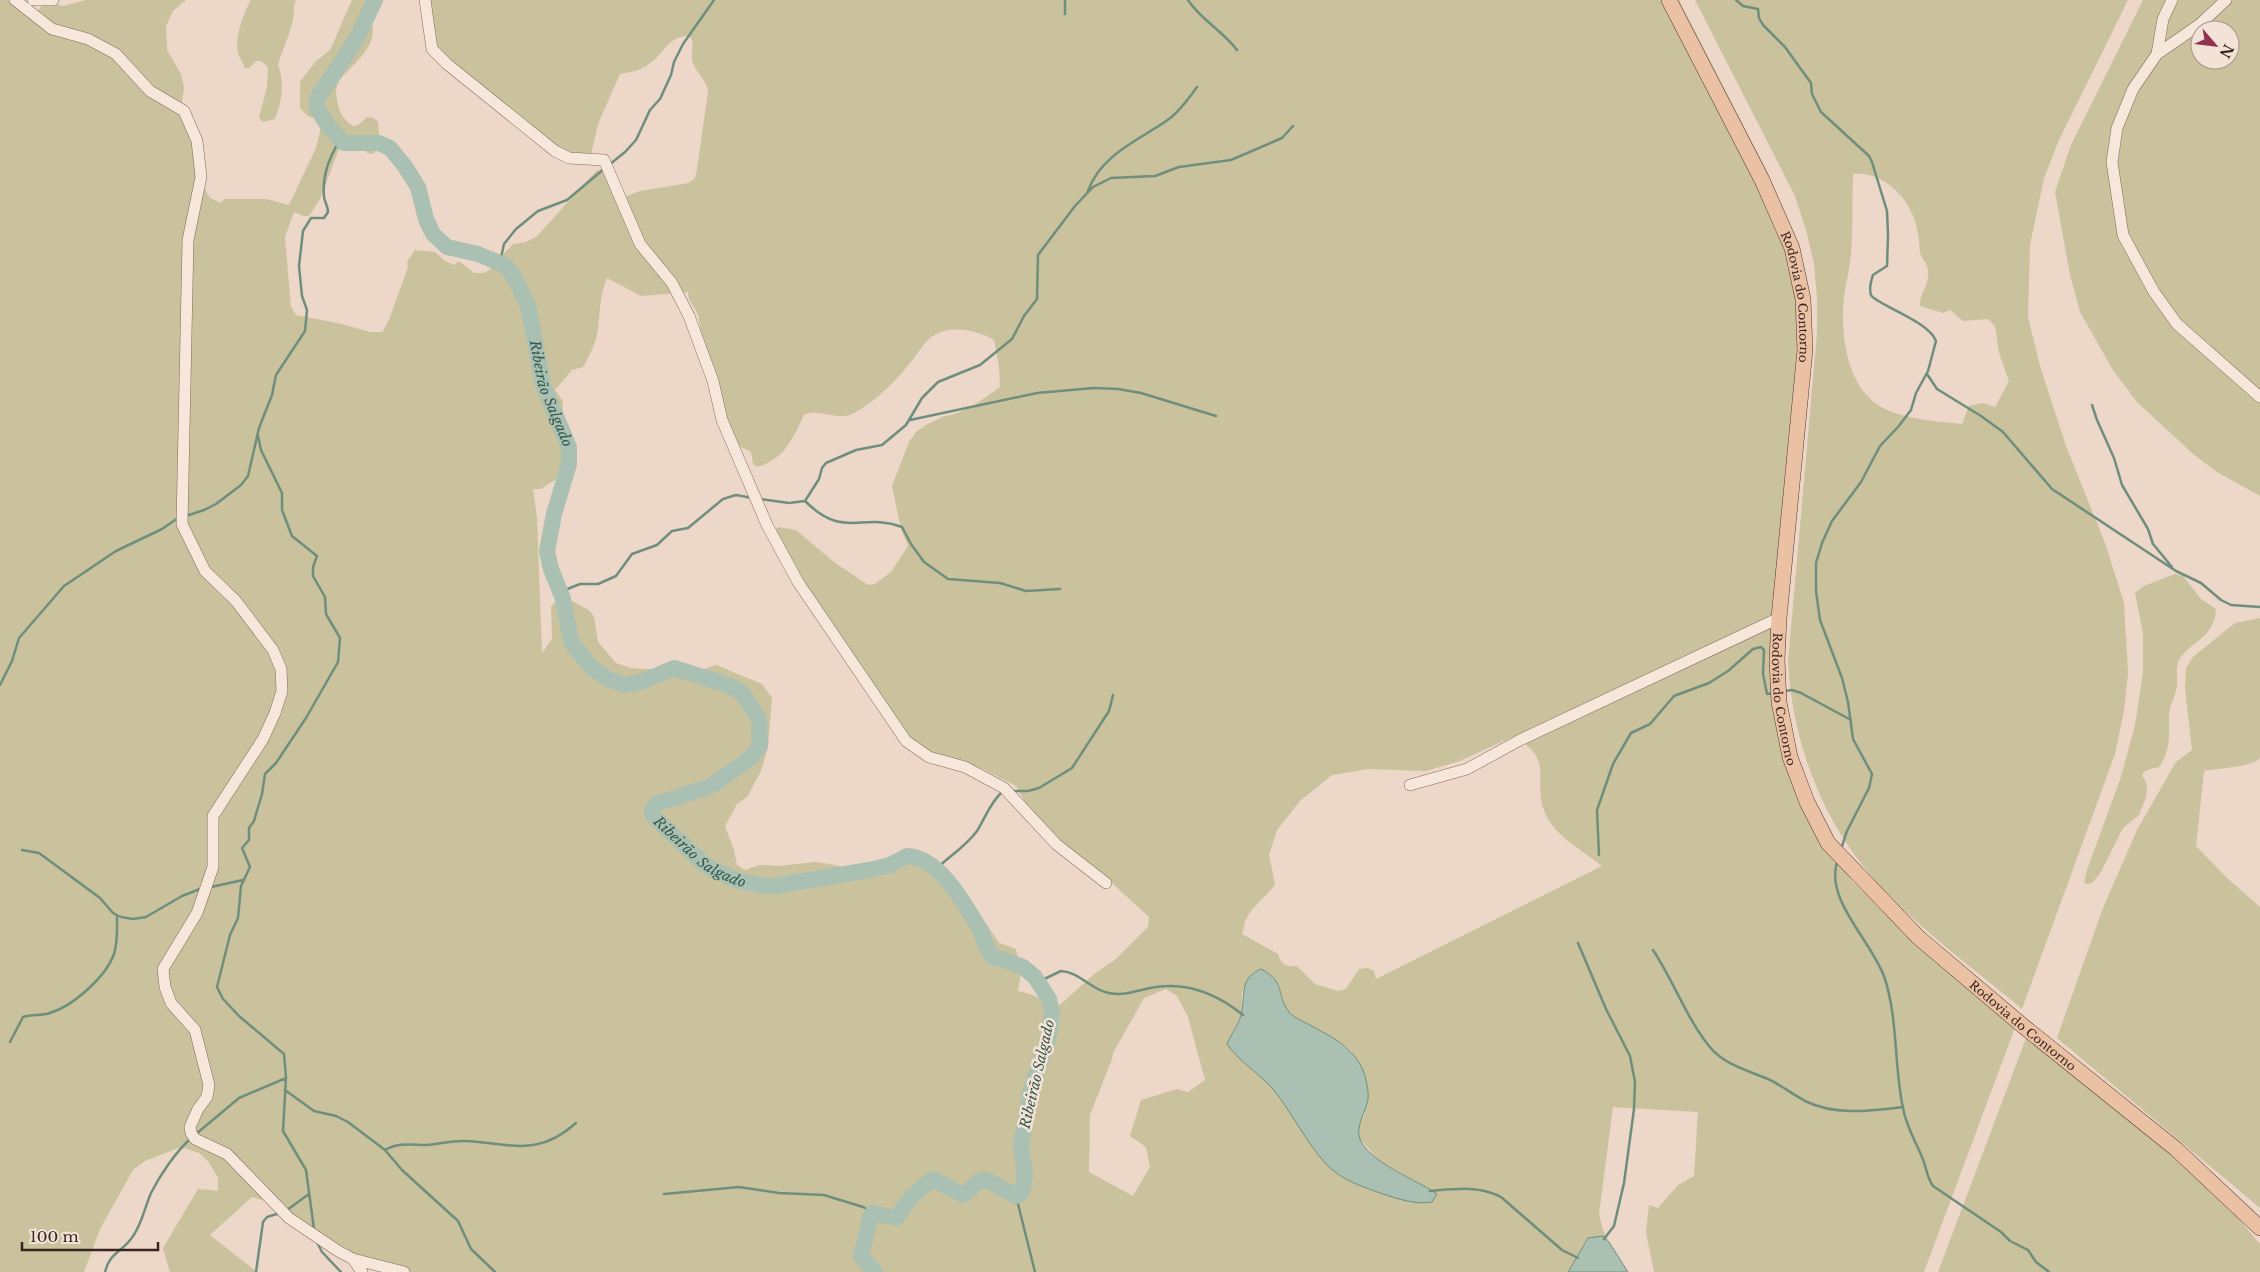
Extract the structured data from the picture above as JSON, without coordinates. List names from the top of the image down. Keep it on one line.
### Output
{"streets":{"main road":["Rodovia do Contorno"]},"water":["Ribeirão Salgado"],"scale_bar":"100 m","north":"bottom right"}
